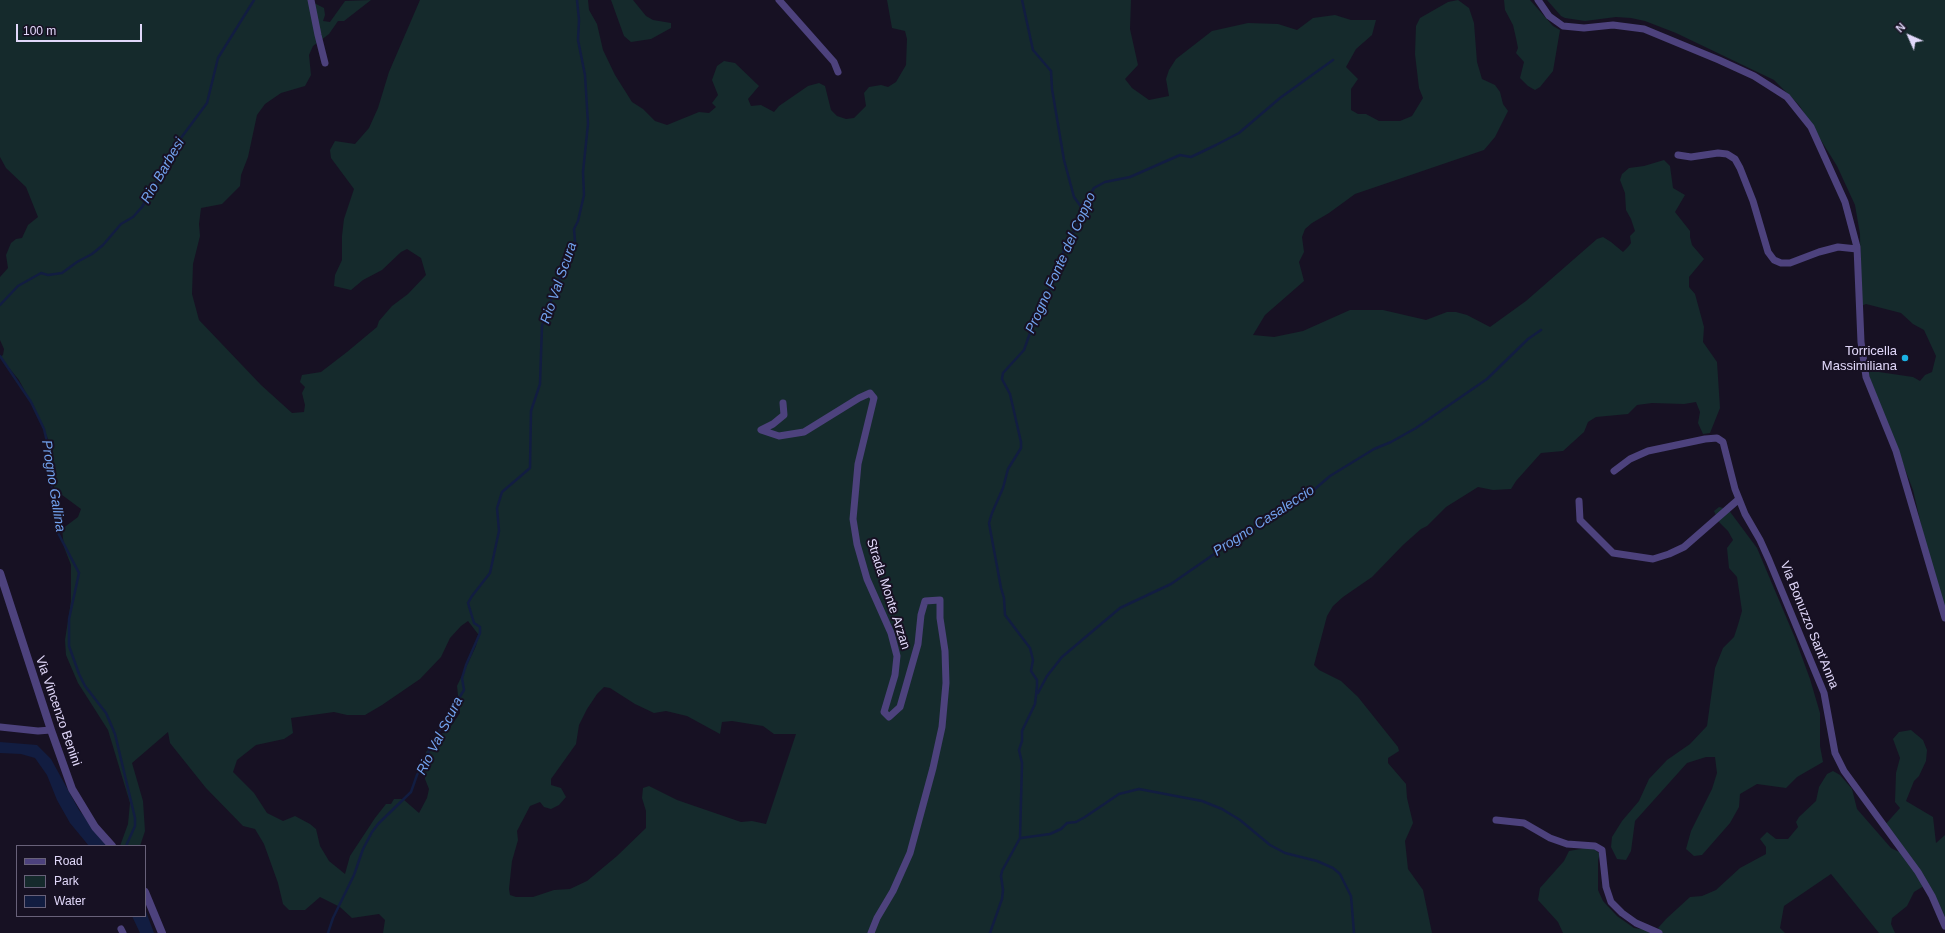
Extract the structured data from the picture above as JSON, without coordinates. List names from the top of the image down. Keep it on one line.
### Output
{"streets":{"street":["Strada Monte Arzan","Via Bonuzzo Sant'Anna","Via Vincenzo Benini"]},"water":["Rio Barbesi","Progno Fonte del Coppo","Rio Val Scura","Progno Gallina","Progno Casaleccio"],"places":["Torricella Massimiliana"],"legend":["Road","Park","Water"],"scale_bar":"100 m","north":"top left"}
